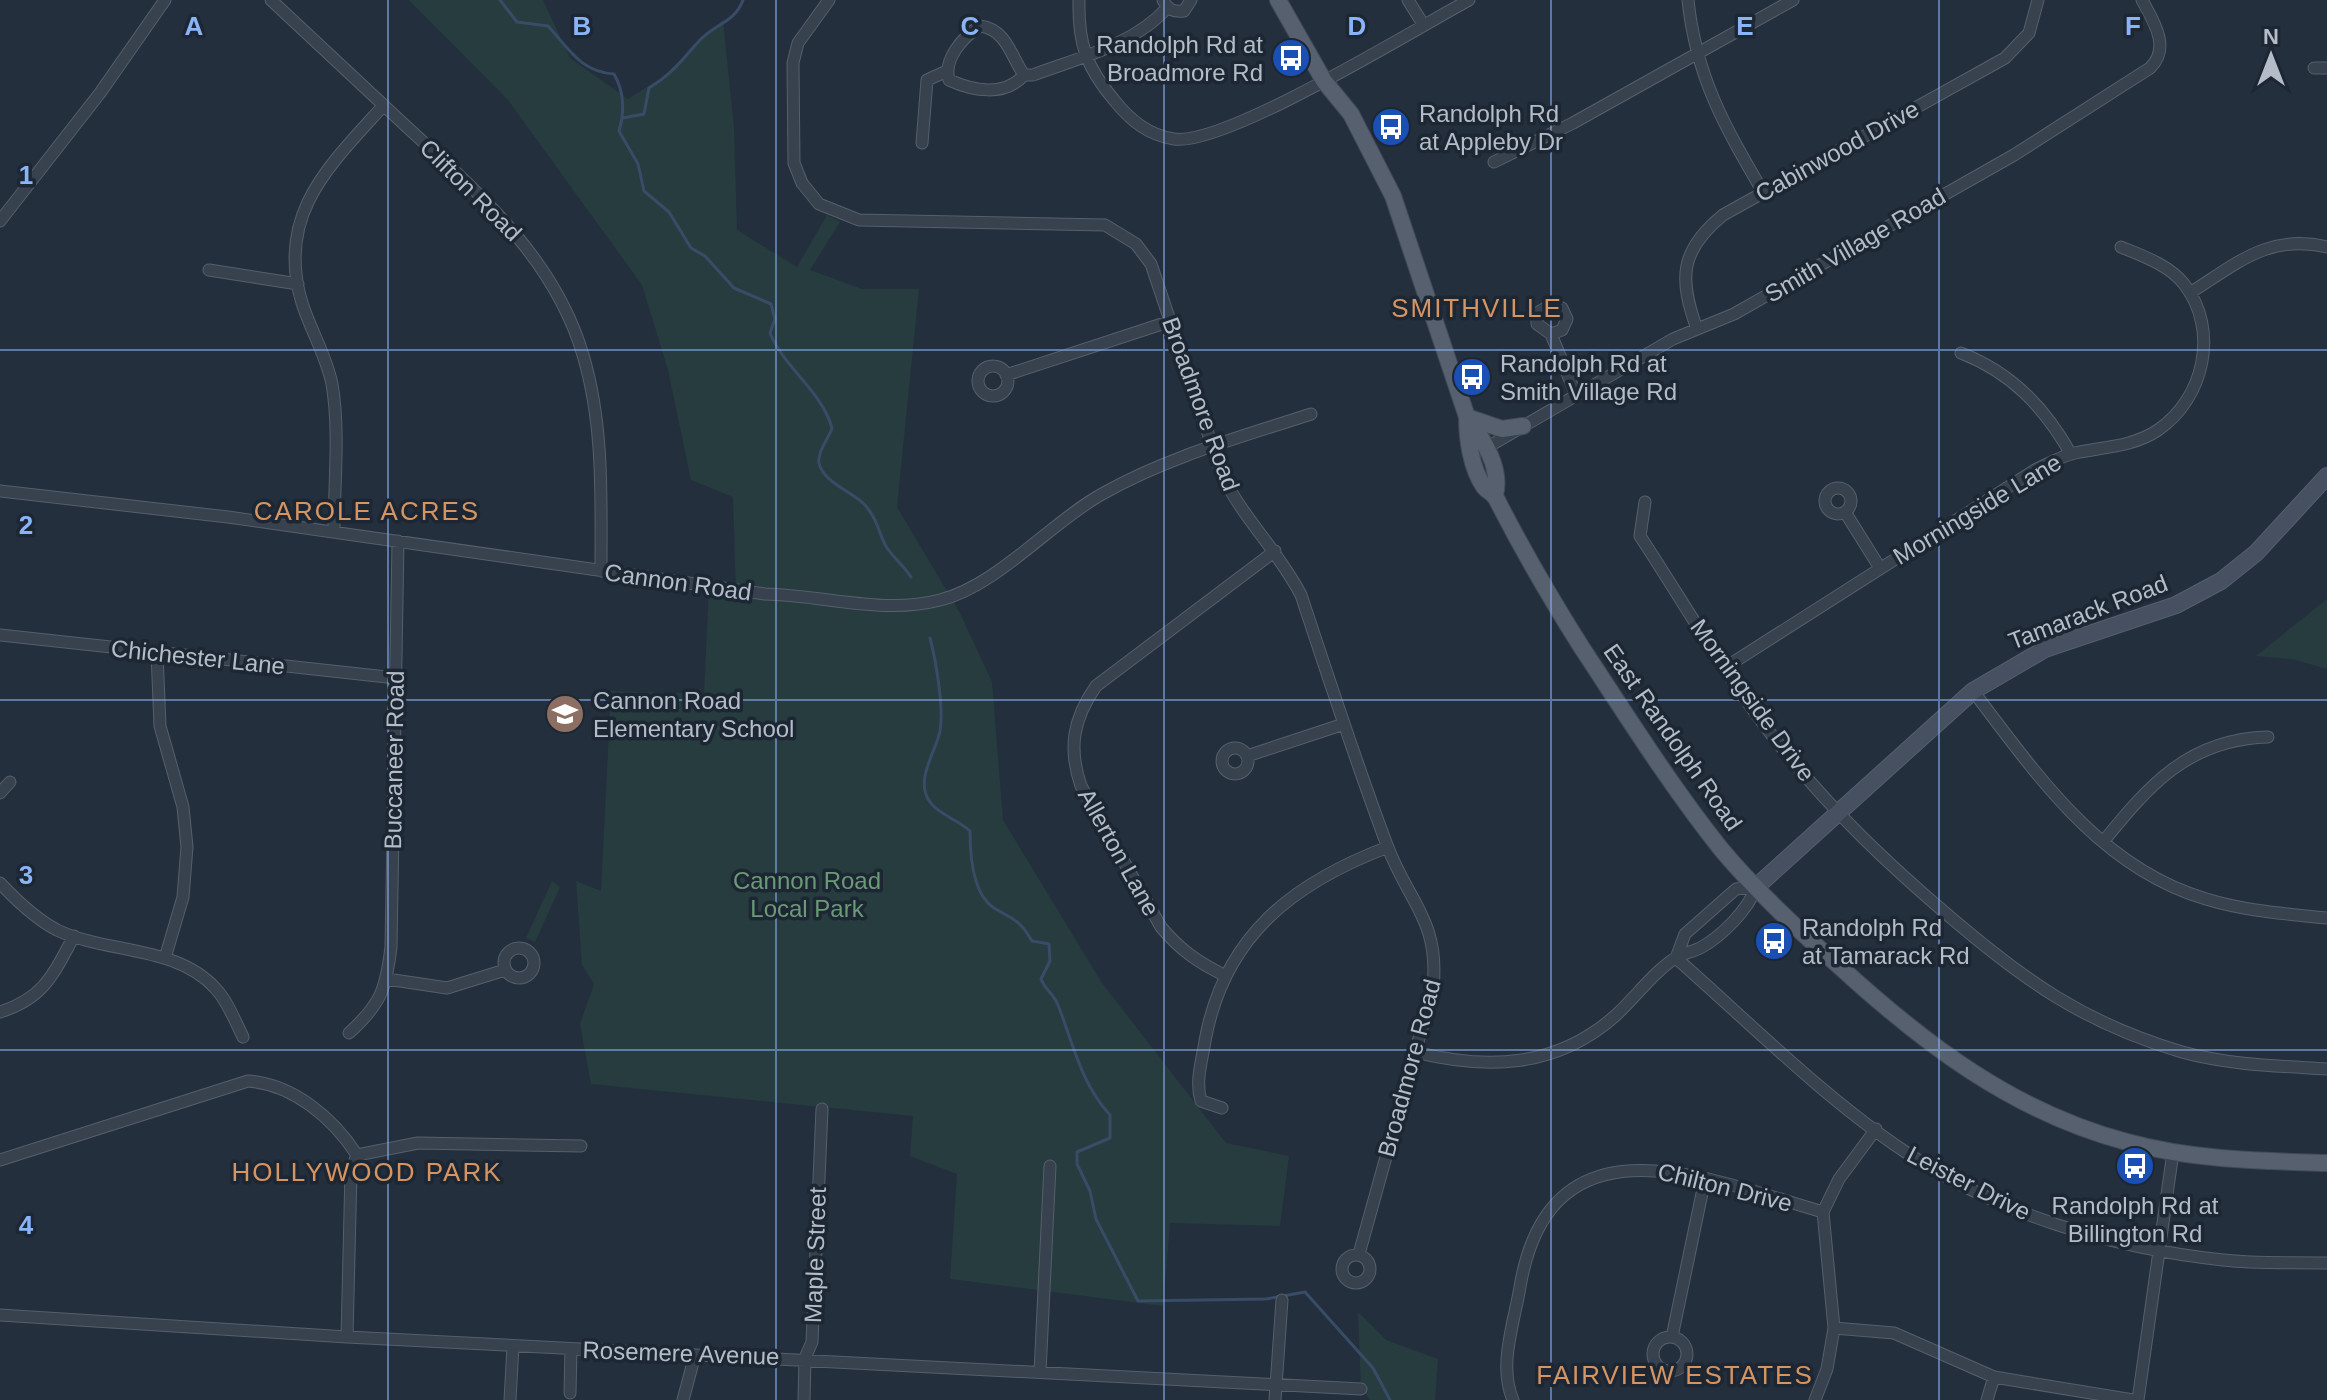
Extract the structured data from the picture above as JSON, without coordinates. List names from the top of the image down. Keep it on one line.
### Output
{"streets":{"main road":["East Randolph Road"],"street":["Cabinwood Drive","Clifton Road","Smith Village Road","Broadmore Road","Morningside Lane","Cannon Road","Tamarack Road","Chichester Lane","Morningside Drive","Buccaneer Road","Allerton Lane","Leister Drive","Chilton Drive","Maple Street","Rosemere Avenue"]},"crossings":[["Cabinwood Drive","Smith Village Road"],["Clifton Road","Cannon Road"],["Smith Village Road","East Randolph Road"],["Broadmore Road","Cannon Road"],["Broadmore Road","Tamarack Road"],["Broadmore Road","Allerton Lane"],["Morningside Lane","Morningside Drive"],["Cannon Road","Buccaneer Road"],["Tamarack Road","Morningside Drive"],["Tamarack Road","East Randolph Road"],["Tamarack Road","Leister Drive"],["Chichester Lane","Buccaneer Road"],["Maple Street","Rosemere Avenue"]],"districts":["SMITHVILLE","CAROLE ACRES","HOLLYWOOD PARK","FAIRVIEW ESTATES"],"parks":["Cannon Road Local Park"],"places":{"bus stop":["Randolph Rd at Broadmore Rd","Randolph Rd at Appleby Dr","Randolph Rd at Smith Village Rd","Randolph Rd at Tamarack Rd","Randolph Rd at Billington Rd"],"school or university":["Cannon Road Elementary School"]},"north":"top","grid":{"columns":["A","B","C","D","E","F"],"rows":["1","2","3","4"]}}
